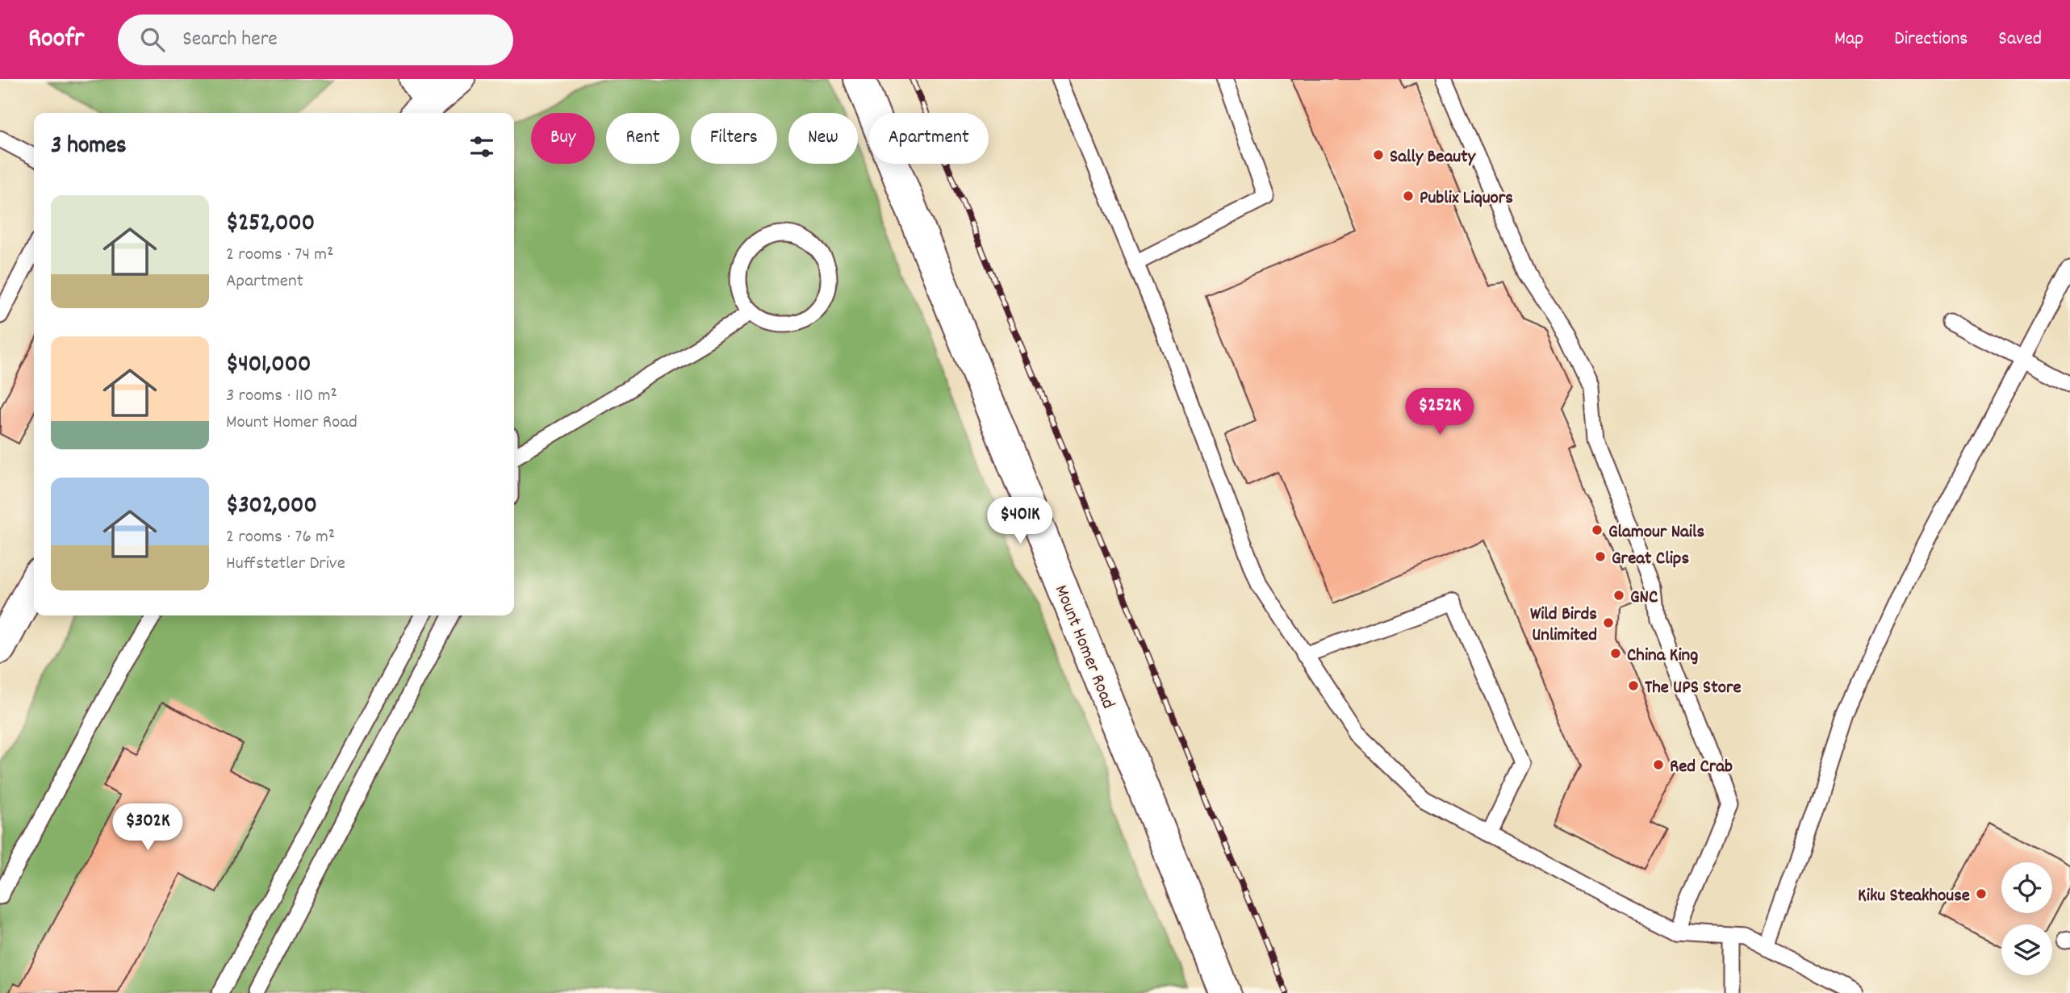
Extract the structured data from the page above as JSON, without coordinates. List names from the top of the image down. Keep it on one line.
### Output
{"streets":{"street":["Mount Homer Road"]},"places":["Sally Beauty","Publix Liquors","Glamour Nails","Great Clips","GNC","Wild Birds Unlimited","China King","The UPS Store","Red Crab","Kiku Steakhouse"],"page":{"header":"Roofr","search":"Search here","nav":["Map","Directions","Saved"],"chip":["Buy","Rent","Filters","New","Apartment"],"heading":"3 homes","list":[{"name":"$252,000","note":"2 rooms · 74 m² · Apartment"},{"name":"$401,000","note":"3 rooms · 110 m² · Mount Homer Road"},{"name":"$302,000","note":"2 rooms · 76 m² · Huffstetler Drive"}],"price":["$252K","$401K","$302K"]}}
